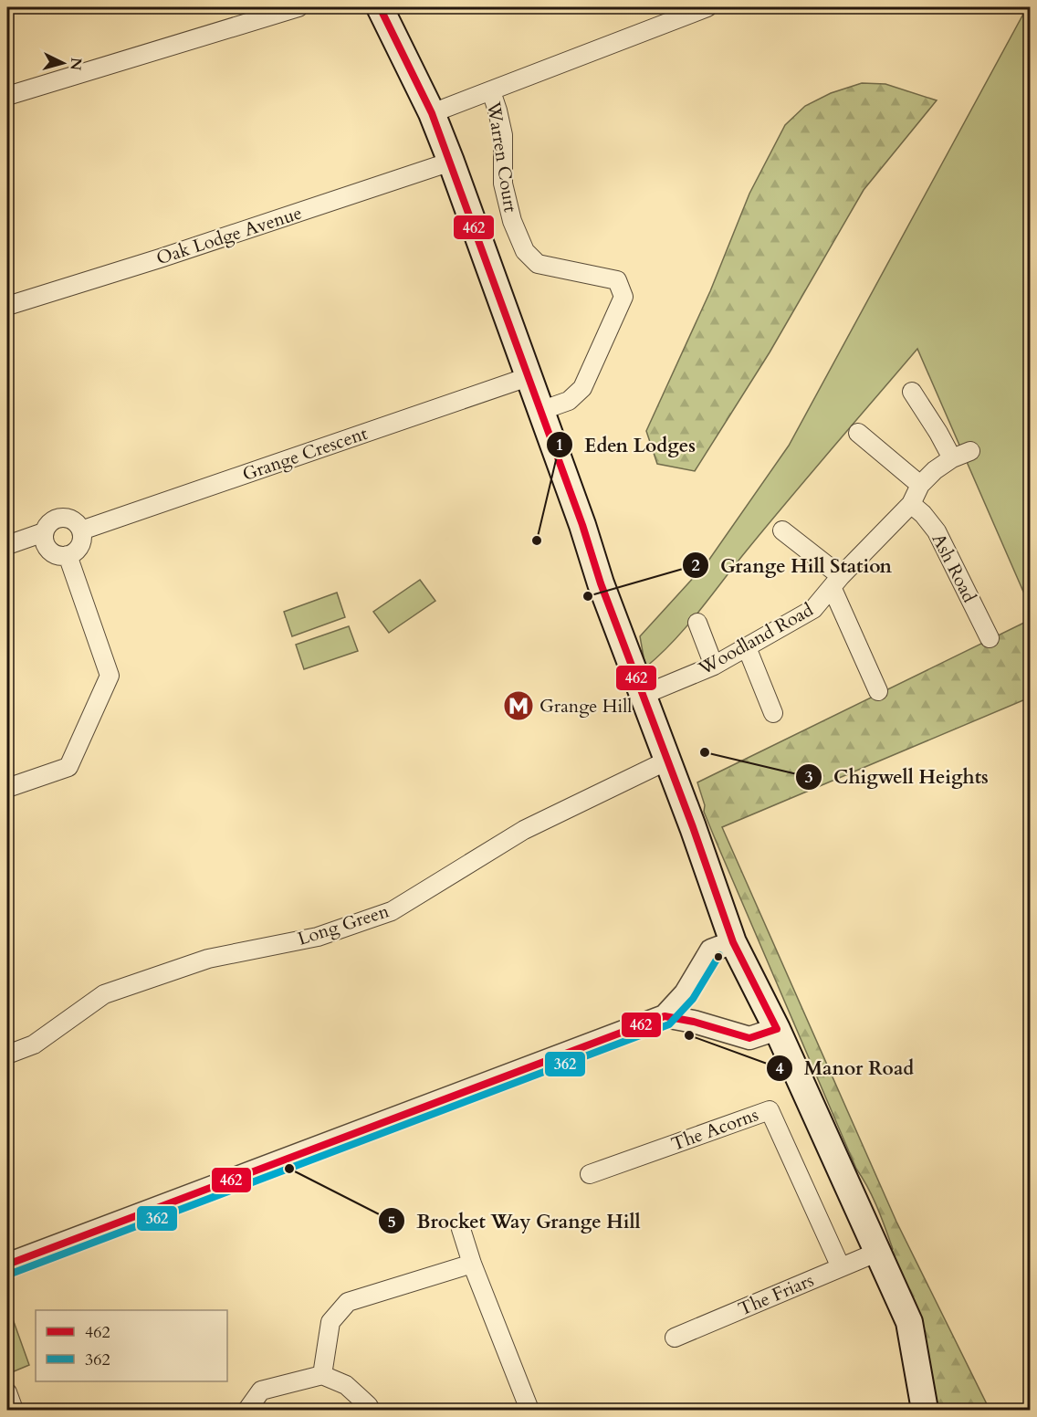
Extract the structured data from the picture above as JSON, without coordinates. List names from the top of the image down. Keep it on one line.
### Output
{"streets":{"street":["Warren Court","Oak Lodge Avenue","Grange Crescent","Ash Road","Woodland Road","Long Green","The Acorns","The Friars"]},"crossings":[["Ash Road","Woodland Road"],["The Acorns","The Friars"]],"places":{"other":["Eden Lodges","Grange Hill Station","Chigwell Heights","Manor Road","Brocket Way Grange Hill"],"metro station":["Grange Hill"]},"lines":["transit line 462","transit line 362"],"legend":["462","362"],"north":"right"}
